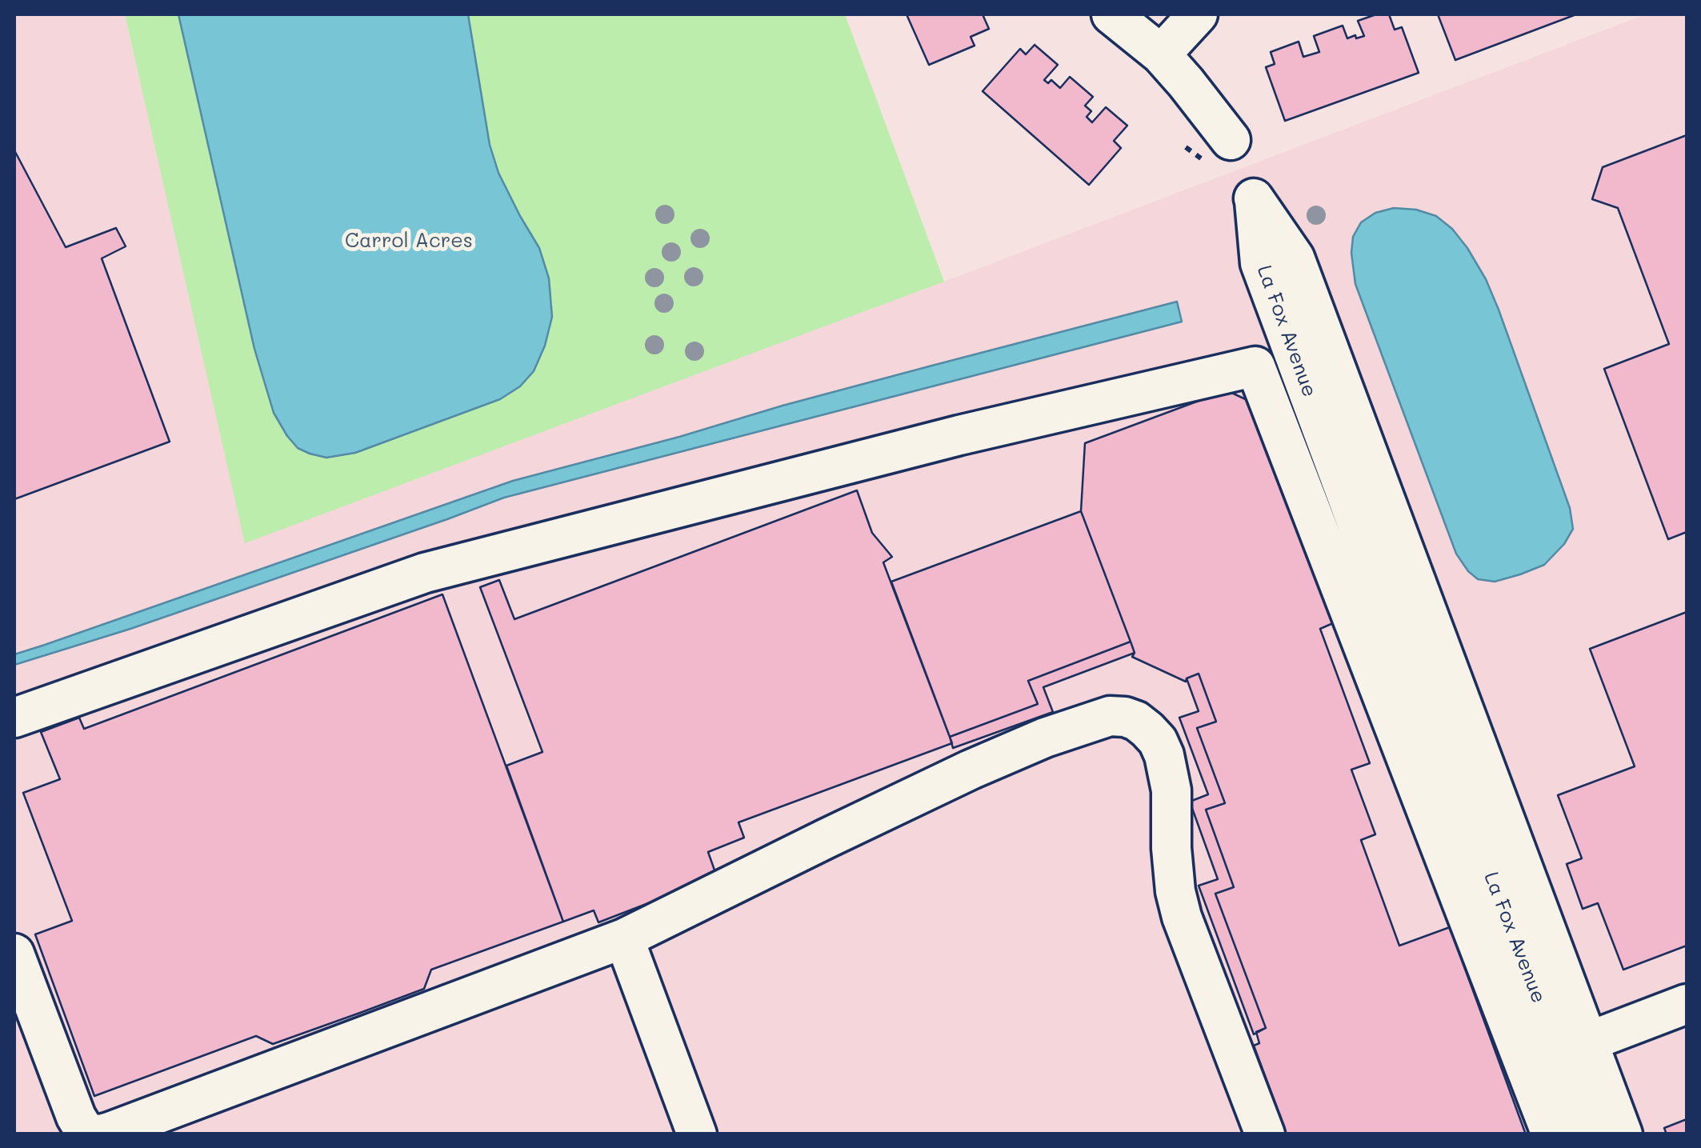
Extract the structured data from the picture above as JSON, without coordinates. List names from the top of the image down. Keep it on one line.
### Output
{"streets":{"street":["La Fox Avenue"]},"parks":["Carrol Acres"]}
